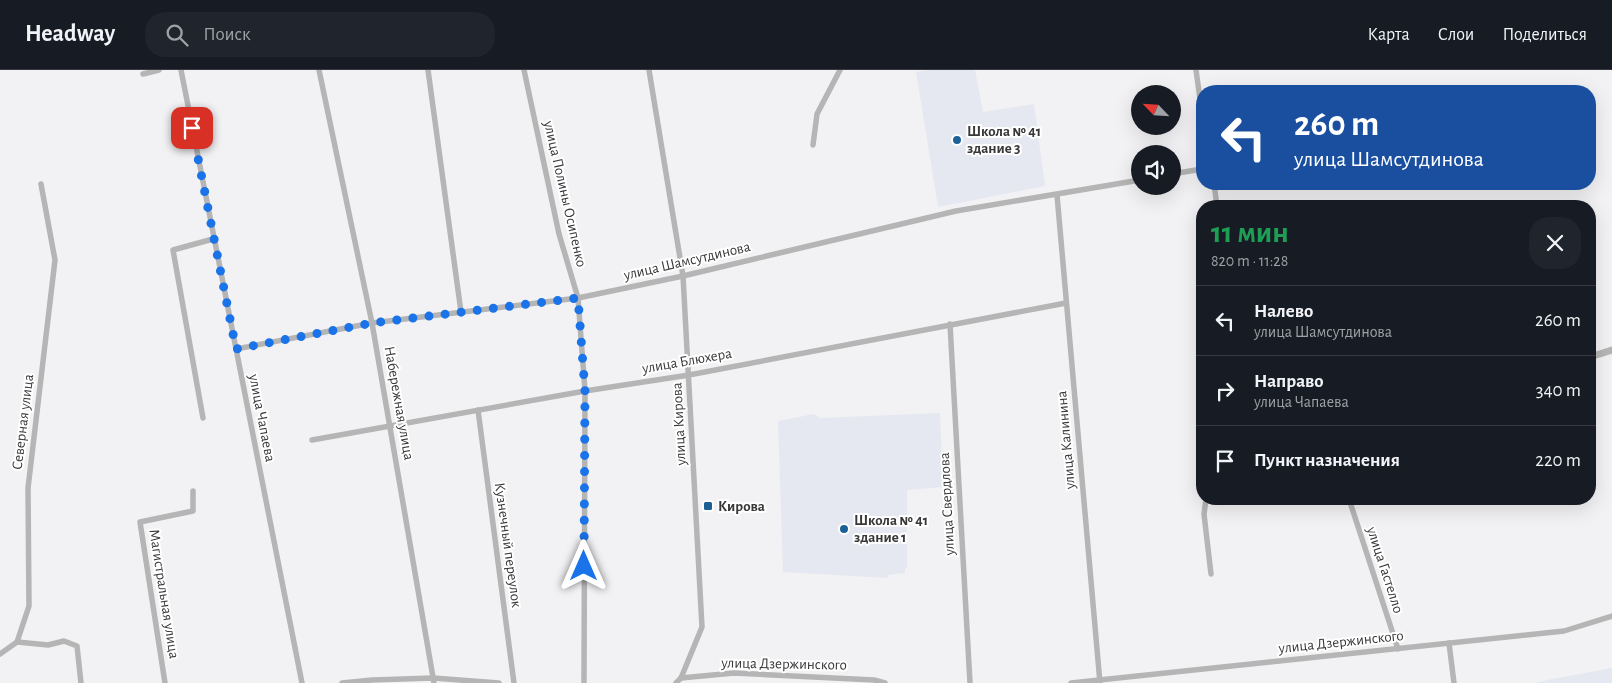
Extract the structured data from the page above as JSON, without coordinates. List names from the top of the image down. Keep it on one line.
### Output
{"streets":{"street":["улица Полины Осипенко","улица Шамсутдинова","улица Блюхера","Набережная улица","улица Чапаева","Северная улица","улица Кирова","улица Калинина","улица Свердлова","Кузнечный переулок","улица Гастелло","Магистральная улица","улица Дзержинского"]},"crossings":[["улица Полины Осипенко","улица Шамсутдинова"],["улица Полины Осипенко","улица Блюхера"],["улица Шамсутдинова","Набережная улица"],["улица Шамсутдинова","улица Чапаева"],["улица Шамсутдинова","улица Кирова"],["улица Шамсутдинова","улица Калинина"],["улица Блюхера","Набережная улица"],["улица Блюхера","улица Кирова"],["улица Блюхера","улица Калинина"],["улица Блюхера","улица Свердлова"],["улица Блюхера","Кузнечный переулок"],["улица Кирова","улица Дзержинского"],["улица Калинина","улица Дзержинского"],["улица Гастелло","улица Дзержинского"]],"places":{"other":["Школа № 41 здание 3","Школа № 41 здание 1"],"transit":["Кирова"]},"north":"top left","page":{"header":"Headway","search":"Поиск","nav":["Карта","Слои","Поделиться"],"turn":["260 m","улица Шамсутдинова"],"heading":["11 мин","820 m · 11:28"],"list":[{"name":"Налево","note":"улица Шамсутдинова","value":"260 m"},{"name":"Направо","note":"улица Чапаева","value":"340 m"},{"name":"Пункт назначения","value":"220 m"}]}}
